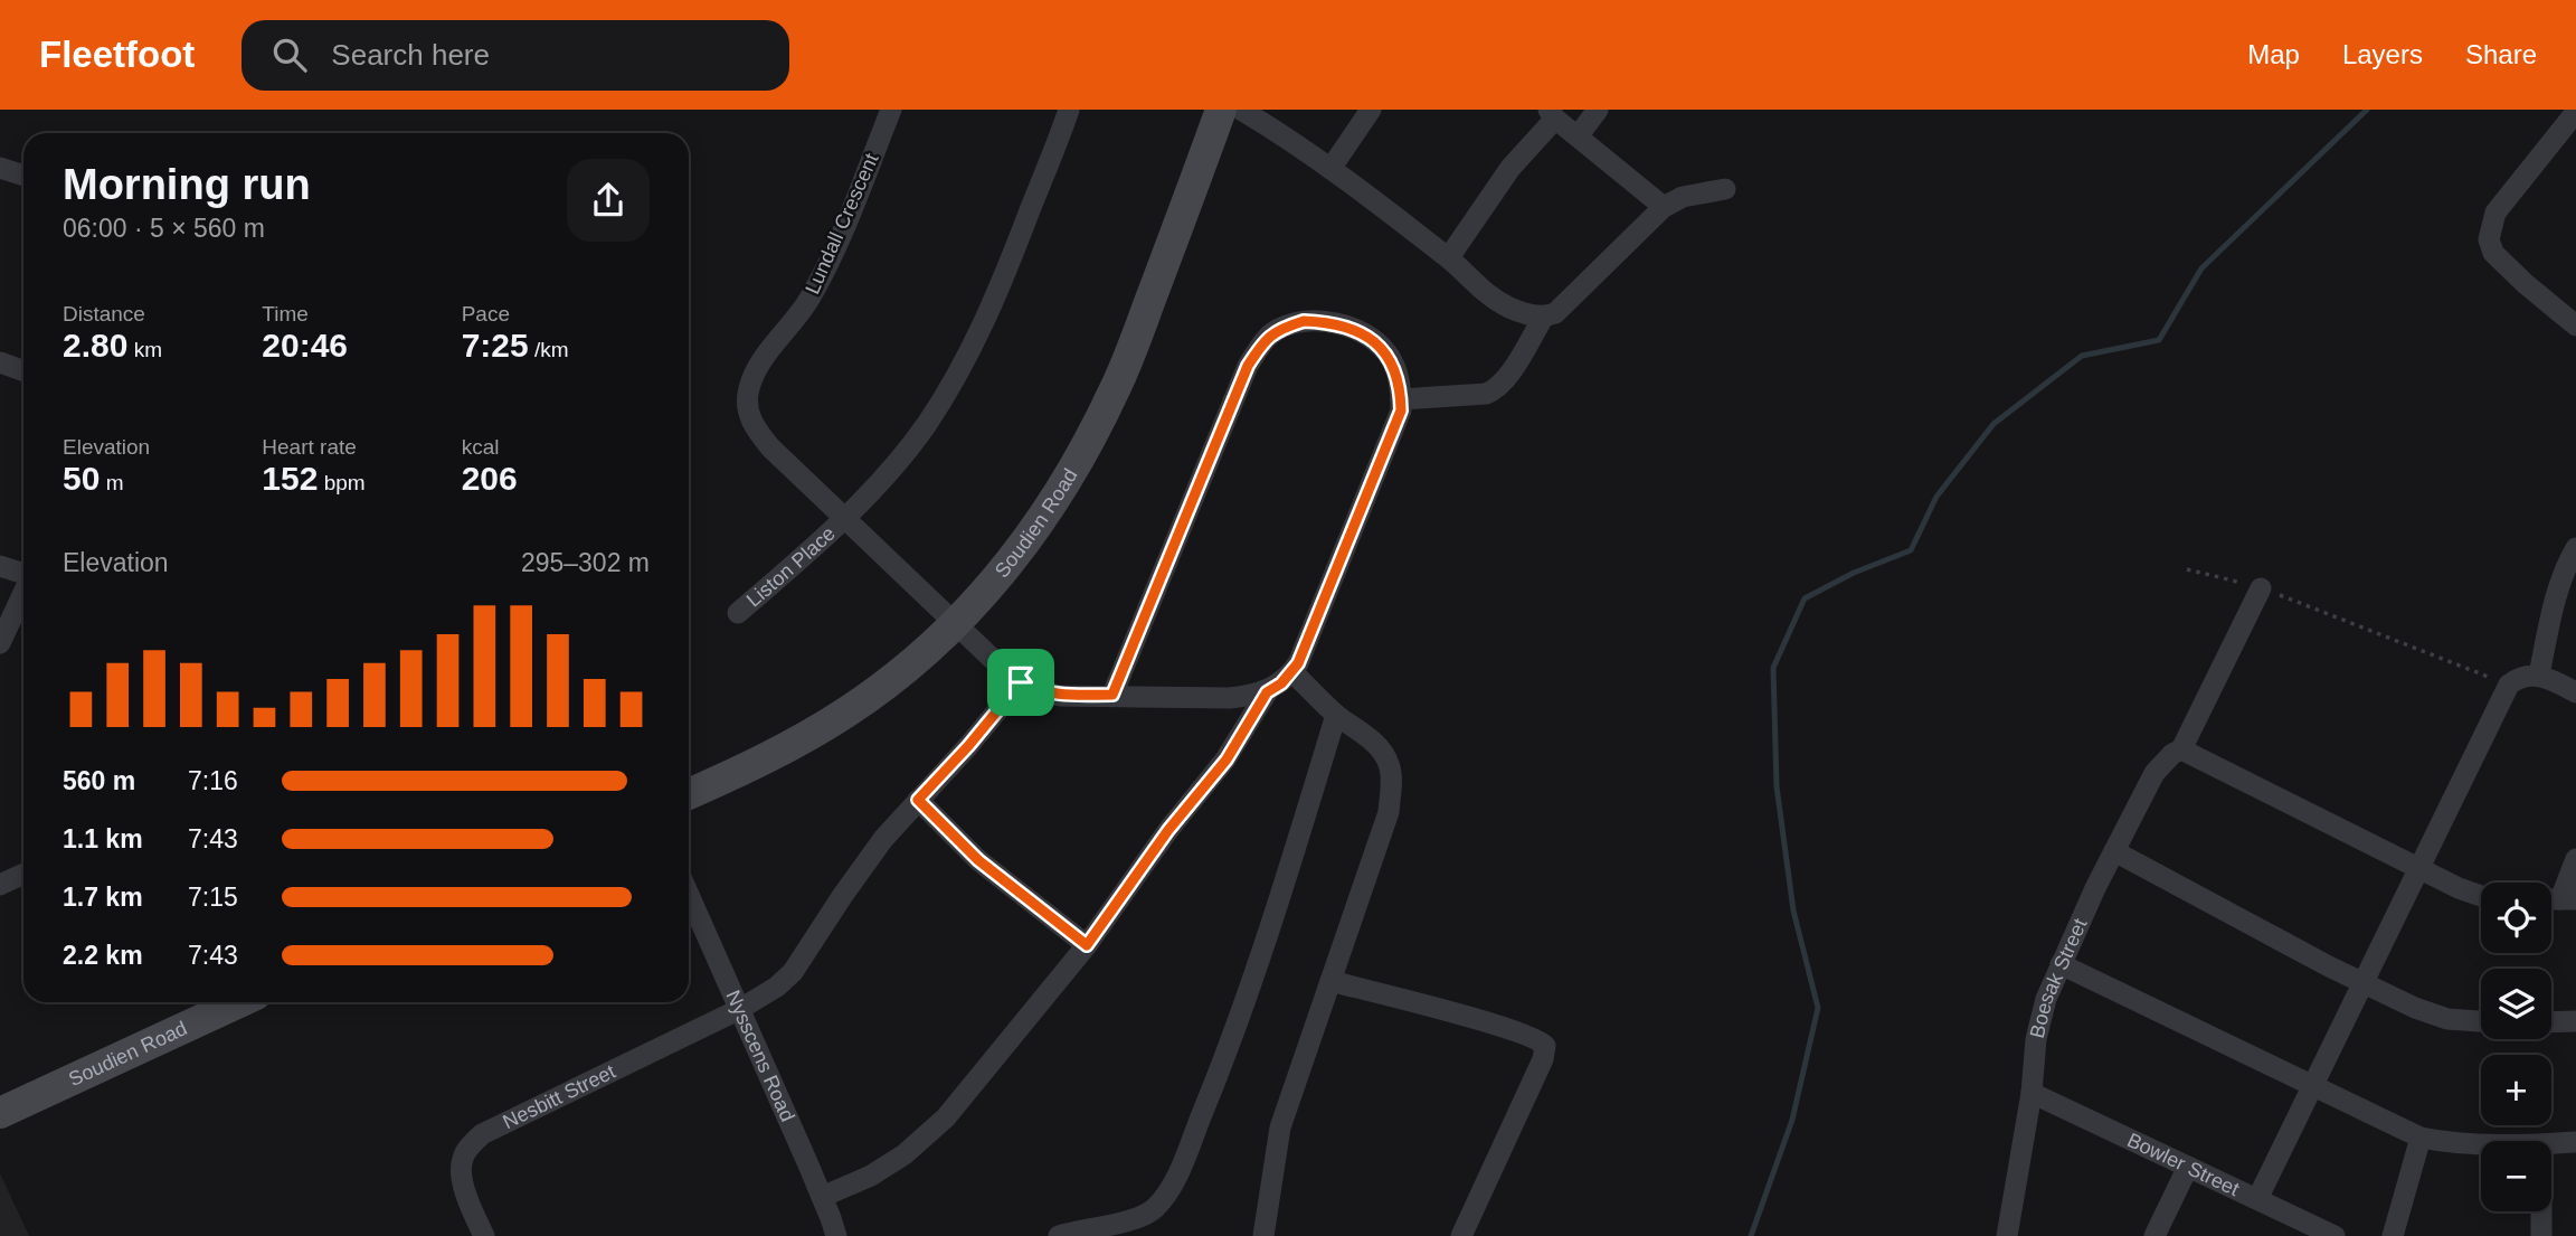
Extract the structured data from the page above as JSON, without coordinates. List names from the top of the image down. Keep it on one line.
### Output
{"streets":{"street":["Lundall Crescent","Soudien Road","Liston Place","Boesak Street","Nysscens Road","Nesbitt Street","Bowler Street"]},"crossings":[["Lundall Crescent","Soudien Road"],["Lundall Crescent","Liston Place"],["Lundall Crescent","Nesbitt Street"],["Boesak Street","Bowler Street"],["Nysscens Road","Nesbitt Street"]],"page":{"header":"Fleetfoot","search":"Search here","nav":["Map","Layers","Share"],"heading":["Morning run","06:00 · 5 × 560 m"],"stats":[["Distance","2.80 km"],["Time","20:46"],["Pace","7:25 /km"],["Elevation","50 m"],["Heart rate","152 bpm"],["kcal","206"]],"chart":["Elevation","295–302 m"],"list":[{"name":"560 m","note":"7:16"},{"name":"1.1 km","note":"7:43"},{"name":"1.7 km","note":"7:15"},{"name":"2.2 km","note":"7:43"}],"map_buttons":["+","−"]}}
